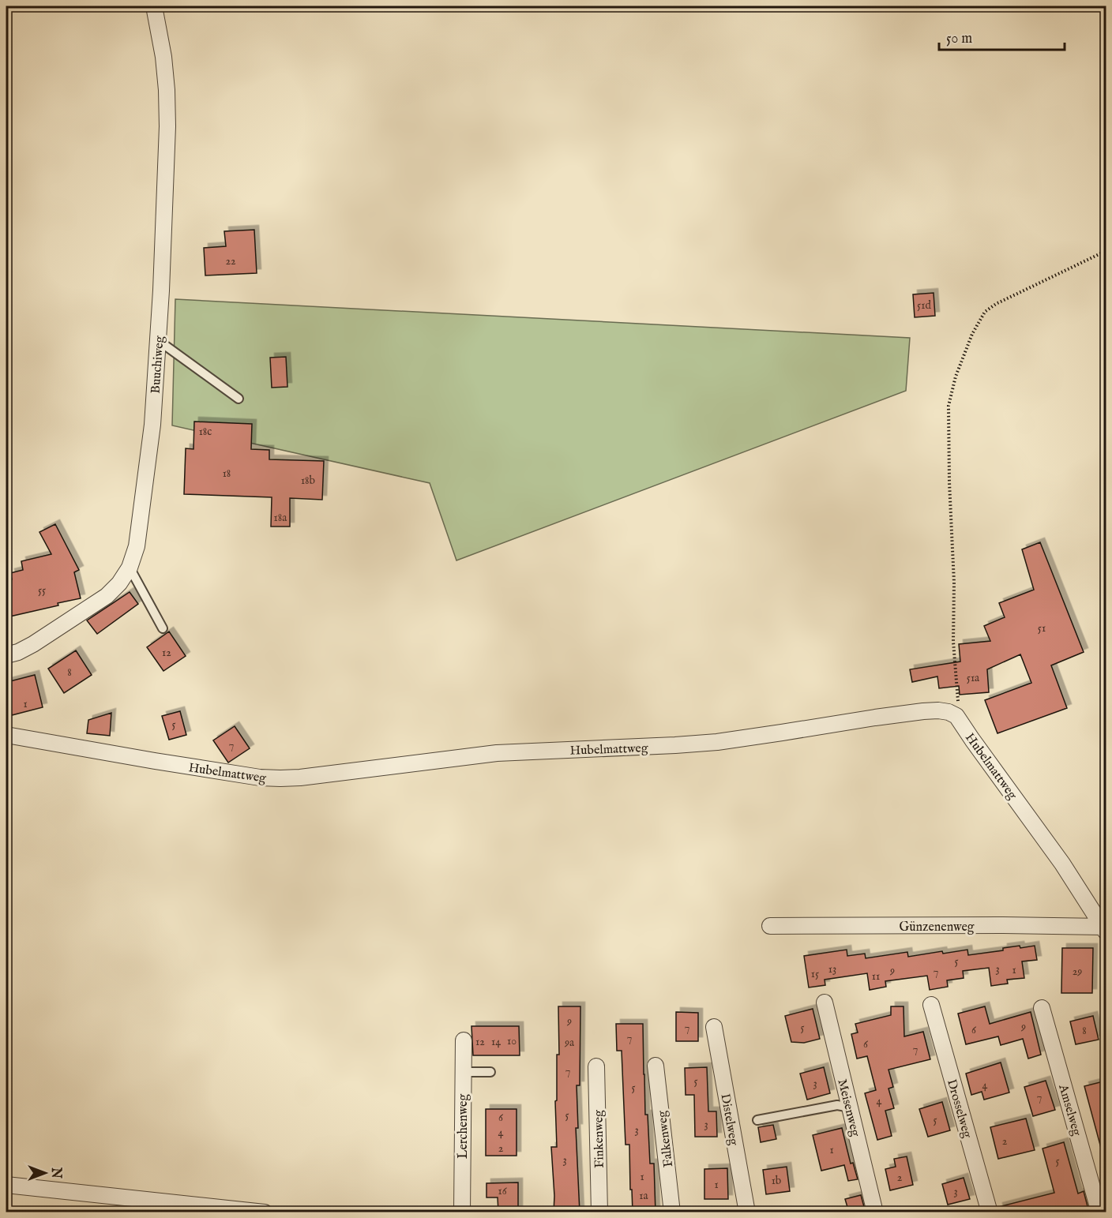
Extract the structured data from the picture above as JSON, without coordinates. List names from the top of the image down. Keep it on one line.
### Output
{"streets":{"street":["Buuchiweg","Hubelmattweg","Günzenenweg","Meisenweg","Drosselweg","Amselweg","Distelweg","Lerchenweg","Finkenweg","Falkenweg"]},"crossings":[["Hubelmattweg","Günzenenweg"]],"house_numbers":["22","51d","18c","18","18b","18a","55","51","12","8","51a","1","5","7","5","13","3","1","9","7","29","15","11","9","9","7","5","6","8","7","10","12","14","9a","6","7","7","5","3","4","5","7","4","5","6","5","3","3","4","2","2","1","3","5","1","2","1b","1","16","3","1a"],"scale_bar":"50 m","north":"right"}
